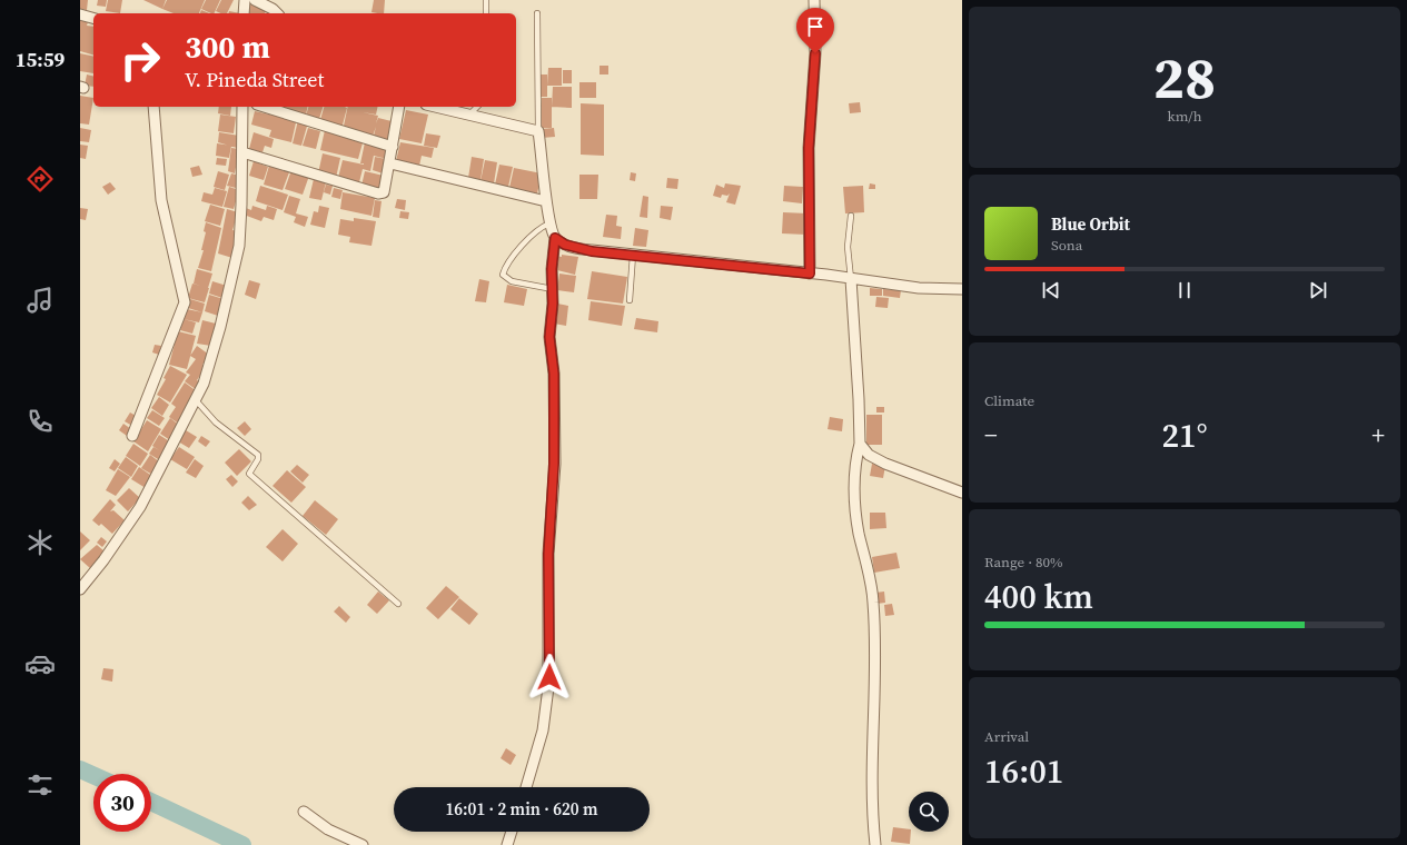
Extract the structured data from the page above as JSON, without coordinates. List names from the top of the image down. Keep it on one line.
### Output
{"page":{"tabs":"15:59","tile":[["28","km/h"],"Climate",["Range · 80%","400 km"],["Arrival","16:01"]],"turn":["300 m","V. Pineda Street"],"song":["Blue Orbit","Sona"],"heat":["−","21°","+"],"limit":"30","trip":"16:01 · 2 min · 620 m"}}
